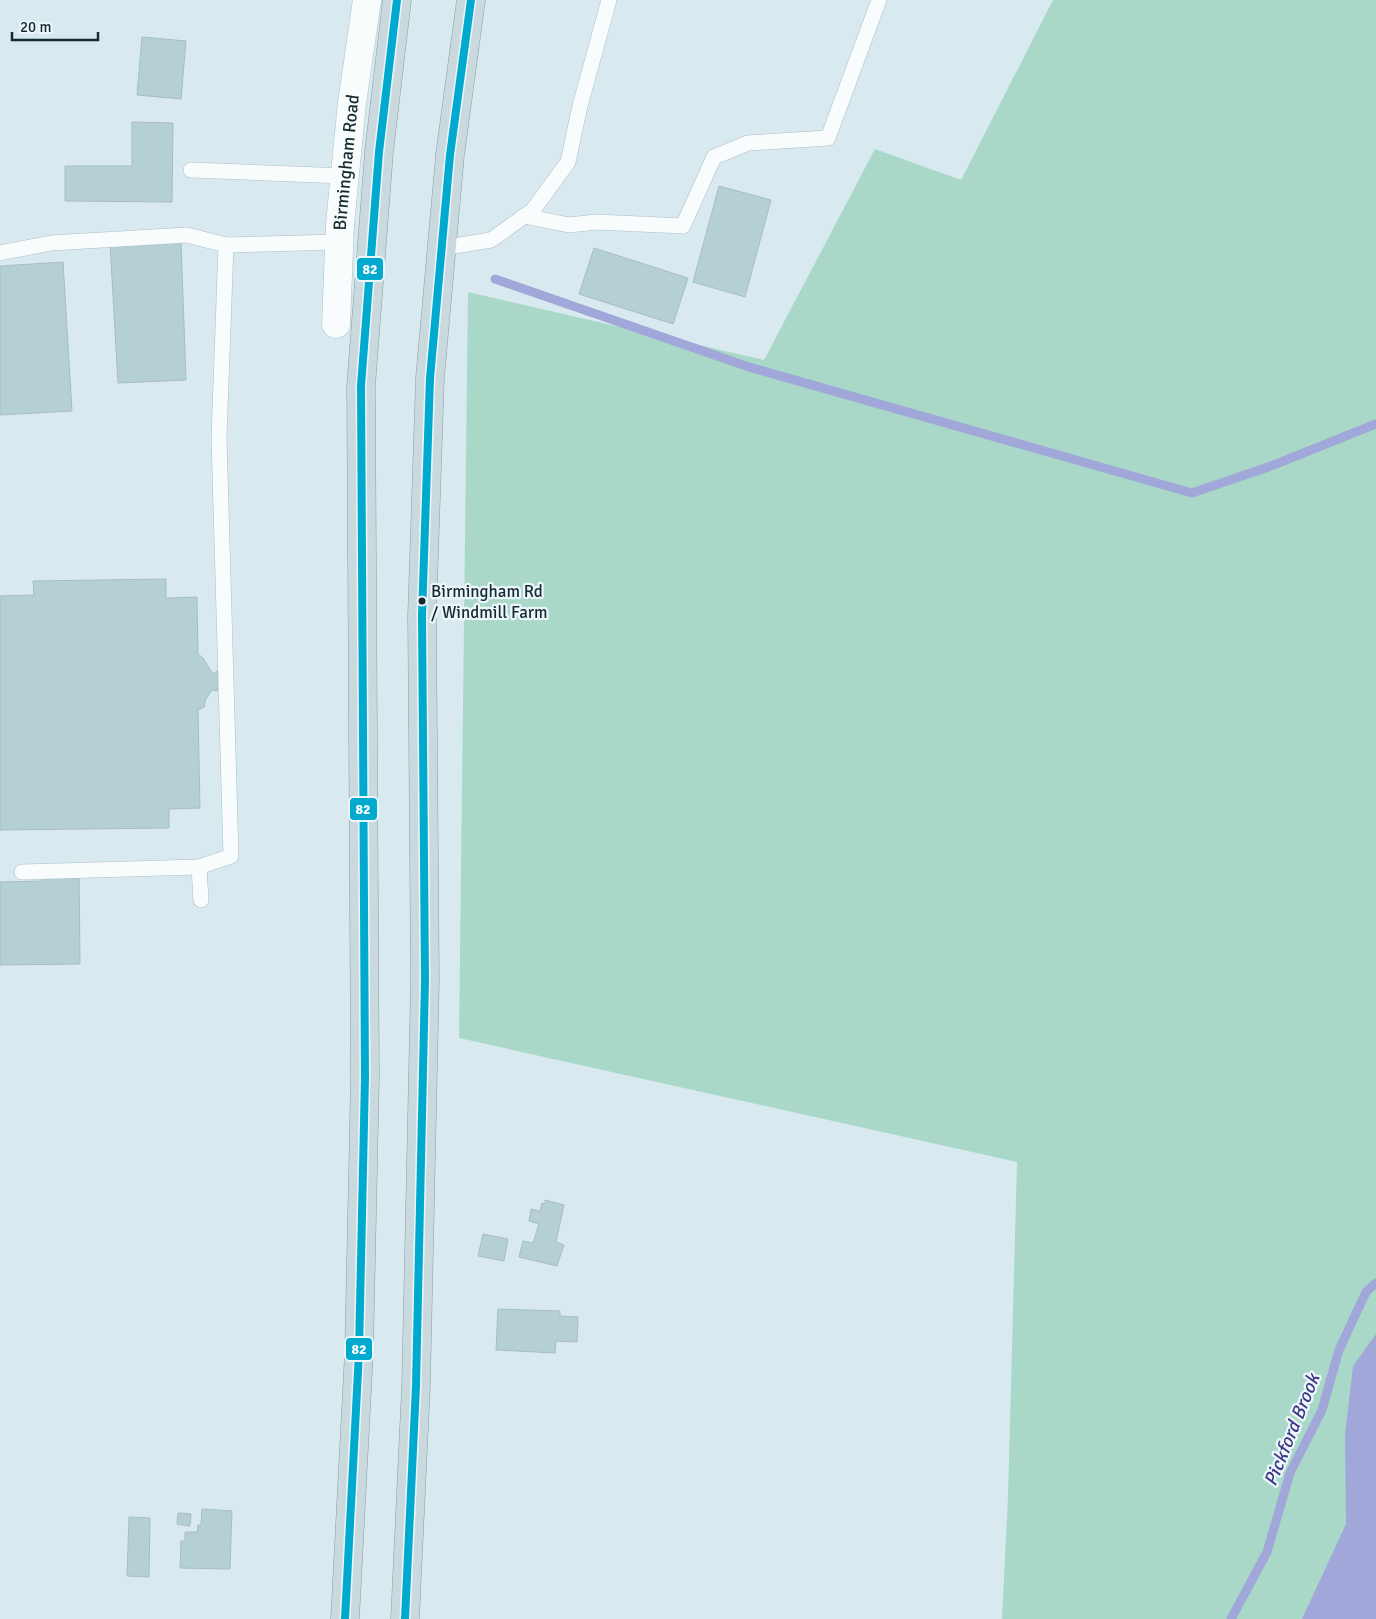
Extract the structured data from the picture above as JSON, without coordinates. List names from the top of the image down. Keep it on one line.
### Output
{"streets":{"highway":["Birmingham Road"]},"water":["Pickford Brook"],"places":["Birmingham Rd / Windmill Farm"],"lines":["transit line 82"],"scale_bar":"20 m"}
